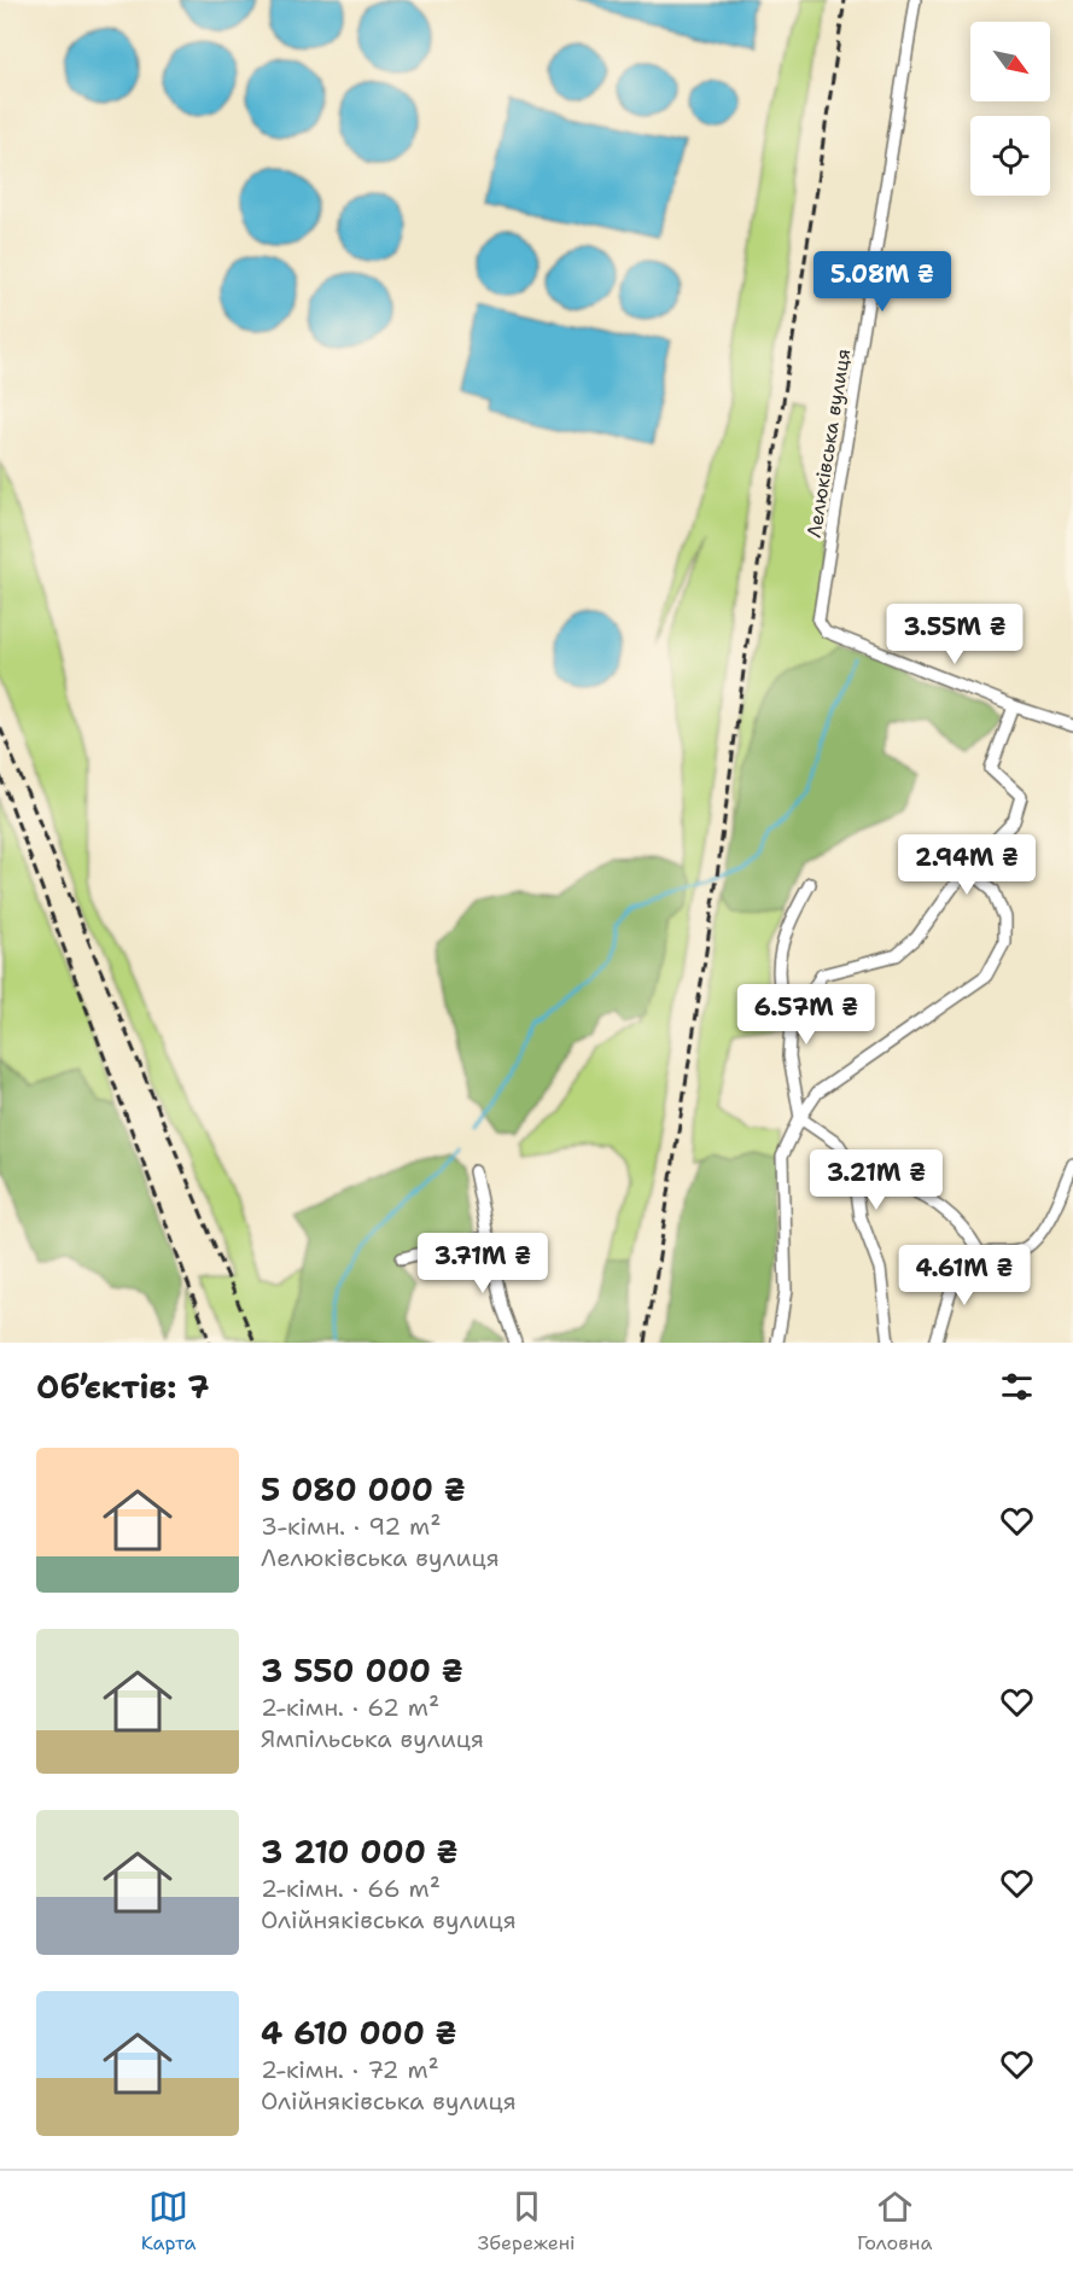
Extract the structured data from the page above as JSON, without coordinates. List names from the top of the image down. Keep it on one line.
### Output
{"streets":{"street":["Лелюківська вулиця"]},"north":"bottom right","page":{"price":["5.08M ₴","3.55M ₴","2.94M ₴","6.57M ₴","3.21M ₴","3.71M ₴","4.61M ₴"],"heading":"Об’єктів: 7","list":[{"name":"5 080 000 ₴","note":"3-кімн. · 92 m² · Лелюківська вулиця"},{"name":"3 550 000 ₴","note":"2-кімн. · 62 m² · Ямпільська вулиця"},{"name":"3 210 000 ₴","note":"2-кімн. · 66 m² · Олійняківська вулиця"},{"name":"4 610 000 ₴","note":"2-кімн. · 72 m² · Олійняківська вулиця"}],"tabs":["Карта","Збережені","Головна"]}}
